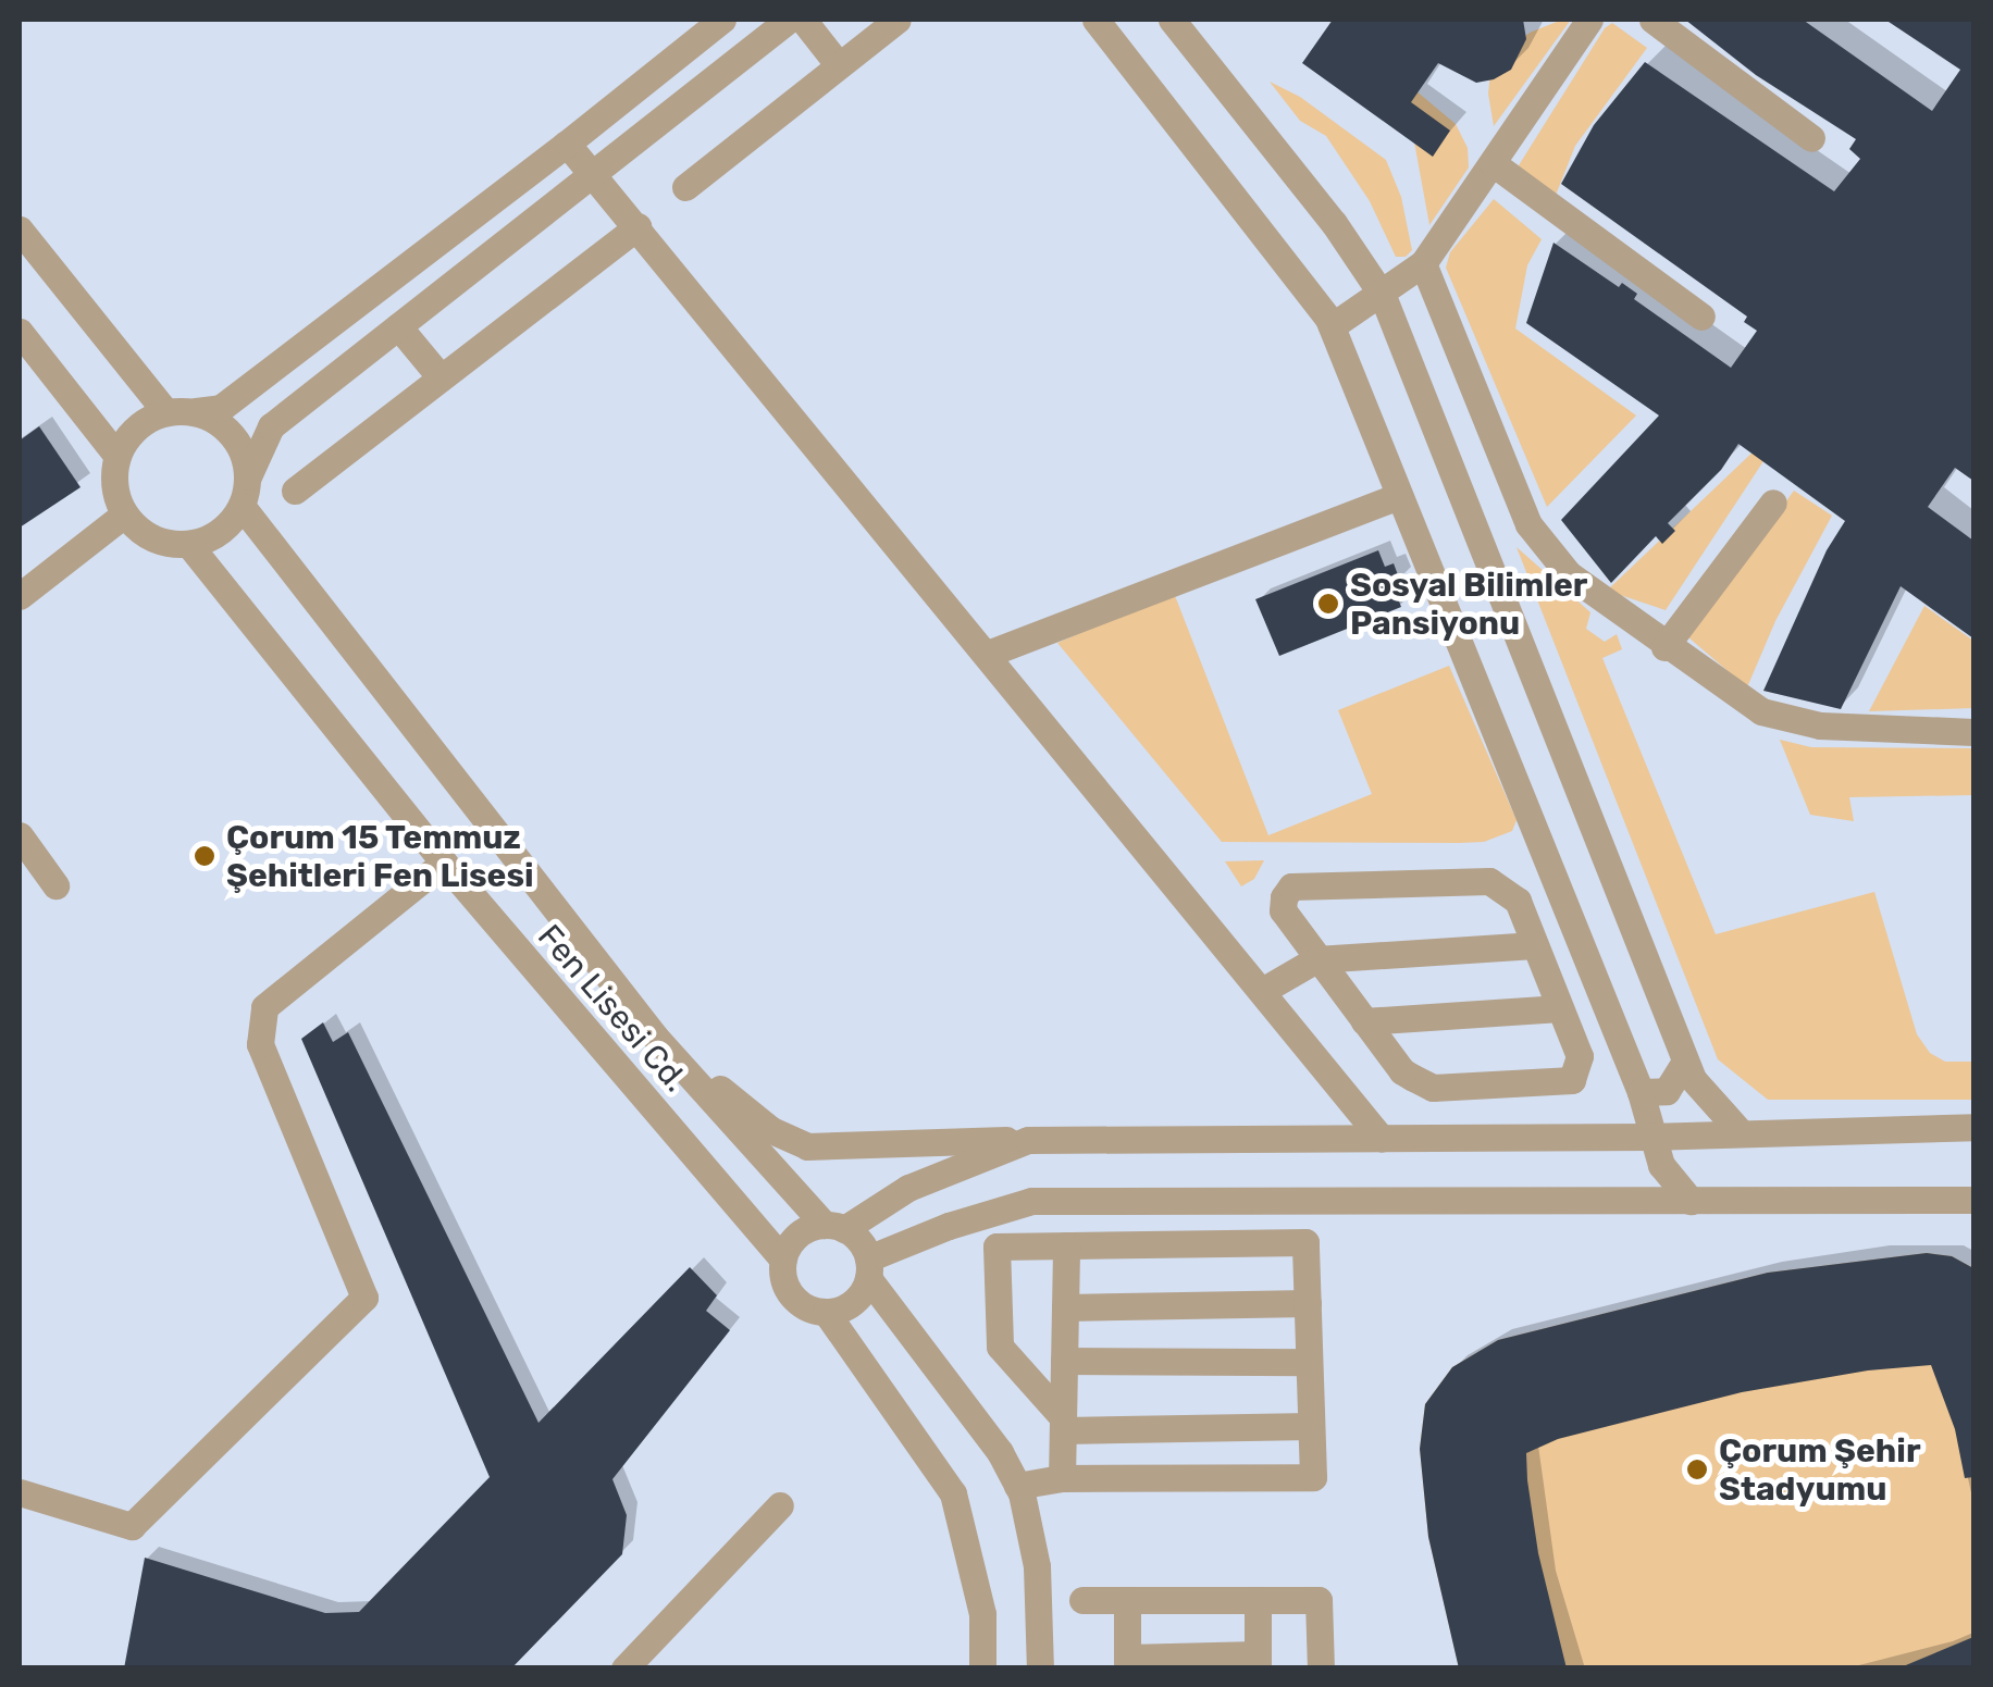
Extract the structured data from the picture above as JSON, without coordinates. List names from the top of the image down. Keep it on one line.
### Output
{"streets":{"street":["Fen Lisesi Cd."]},"places":["Sosyal Bilimler Pansiyonu","Çorum 15 Temmuz Şehitleri Fen Lisesi","Çorum Şehir Stadyumu"]}
